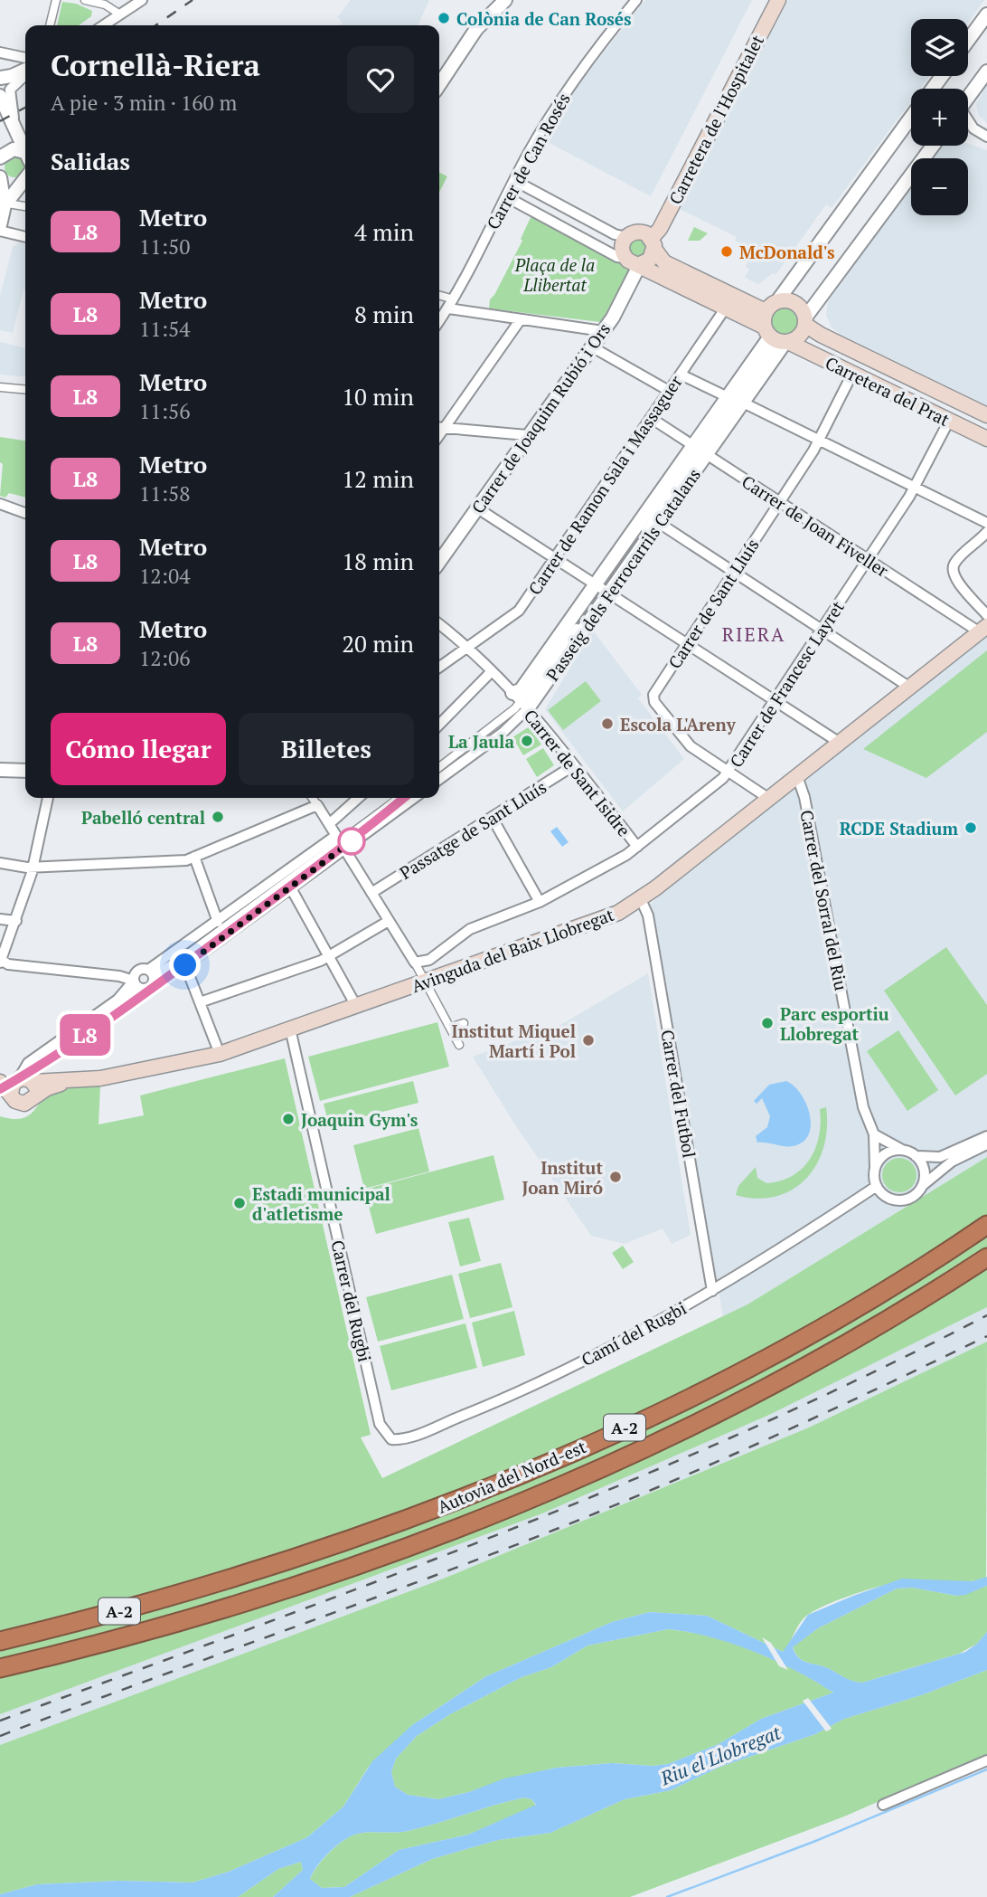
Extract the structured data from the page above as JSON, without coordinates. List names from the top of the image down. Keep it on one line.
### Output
{"streets":{"highway":["A-2","Autovia del Nord-est"],"main road":["Carretera de l'Hospitalet","Carretera del Prat","Avinguda del Baix Llobregat"],"street":["Carrer de Can Rosés","Carrer de Joaquim Rubió i Ors","Carrer de Ramon Sala i Massaguer","Carrer de Joan Fiveller","Passeig dels Ferrocarrils Catalans","Carrer de Sant Lluís","Carrer de Francesc Layret","Carrer de Sant Isidre","Passatge de Sant Lluís","Carrer del Sorral del Riu","Carrer del Futbol","Carrer del Rugbi","Camí del Rugbi"]},"crossings":[["Carretera de l'Hospitalet","Carretera del Prat"],["Carretera de l'Hospitalet","Carrer de Joaquim Rubió i Ors"],["Carretera del Prat","Carrer de Joaquim Rubió i Ors"],["Carretera del Prat","Carrer de Ramon Sala i Massaguer"],["Carretera del Prat","Passeig dels Ferrocarrils Catalans"],["Carretera del Prat","Carrer de Sant Lluís"],["Carretera del Prat","Carrer de Francesc Layret"],["Carrer de Ramon Sala i Massaguer","Carrer de Joan Fiveller"],["Carrer de Ramon Sala i Massaguer","Carrer de Sant Isidre"],["Carrer de Joan Fiveller","Passeig dels Ferrocarrils Catalans"],["Carrer de Joan Fiveller","Carrer de Sant Lluís"],["Carrer de Joan Fiveller","Carrer de Francesc Layret"],["Carrer de Joan Fiveller","Avinguda del Baix Llobregat"],["Passeig dels Ferrocarrils Catalans","Carrer de Sant Isidre"],["Carrer de Sant Lluís","Carrer de Francesc Layret"],["Carrer de Sant Lluís","Avinguda del Baix Llobregat"],["Carrer de Francesc Layret","Carrer de Sant Isidre"],["Carrer de Sant Isidre","Passatge de Sant Lluís"],["Carrer del Sorral del Riu","Avinguda del Baix Llobregat"],["Carrer del Sorral del Riu","Camí del Rugbi"],["Avinguda del Baix Llobregat","Carrer del Futbol"],["Avinguda del Baix Llobregat","Carrer del Rugbi"],["Carrer del Futbol","Camí del Rugbi"],["Carrer del Rugbi","Camí del Rugbi"]],"districts":["RIERA"],"water":["Riu el Llobregat"],"parks":["Plaça de la Llibertat"],"places":["Colònia de Can Rosés","McDonald's","Escola L'Areny","La Jaula","Pabelló central","RCDE Stadium","Parc esportiu Llobregat","Institut Miquel Martí i Pol","Joaquin Gym's","Institut Joan Miró","Estadi municipal d'atletisme"],"lines":["metro line L8"],"page":{"on_map":"L8","map_buttons":["+","−"],"heading":[["Cornellà-Riera","A pie · 3 min · 160 m"],"Salidas"],"list":[{"mark":"L8","name":"Metro","note":"11:50","value":"4 min"},{"mark":"L8","name":"Metro","note":"11:54","value":"8 min"},{"mark":"L8","name":"Metro","note":"11:56","value":"10 min"},{"mark":"L8","name":"Metro","note":"11:58","value":"12 min"},{"mark":"L8","name":"Metro","note":"12:04","value":"18 min"},{"mark":"L8","name":"Metro","note":"12:06","value":"20 min"}],"buttons":["Cómo llegar","Billetes"]}}
